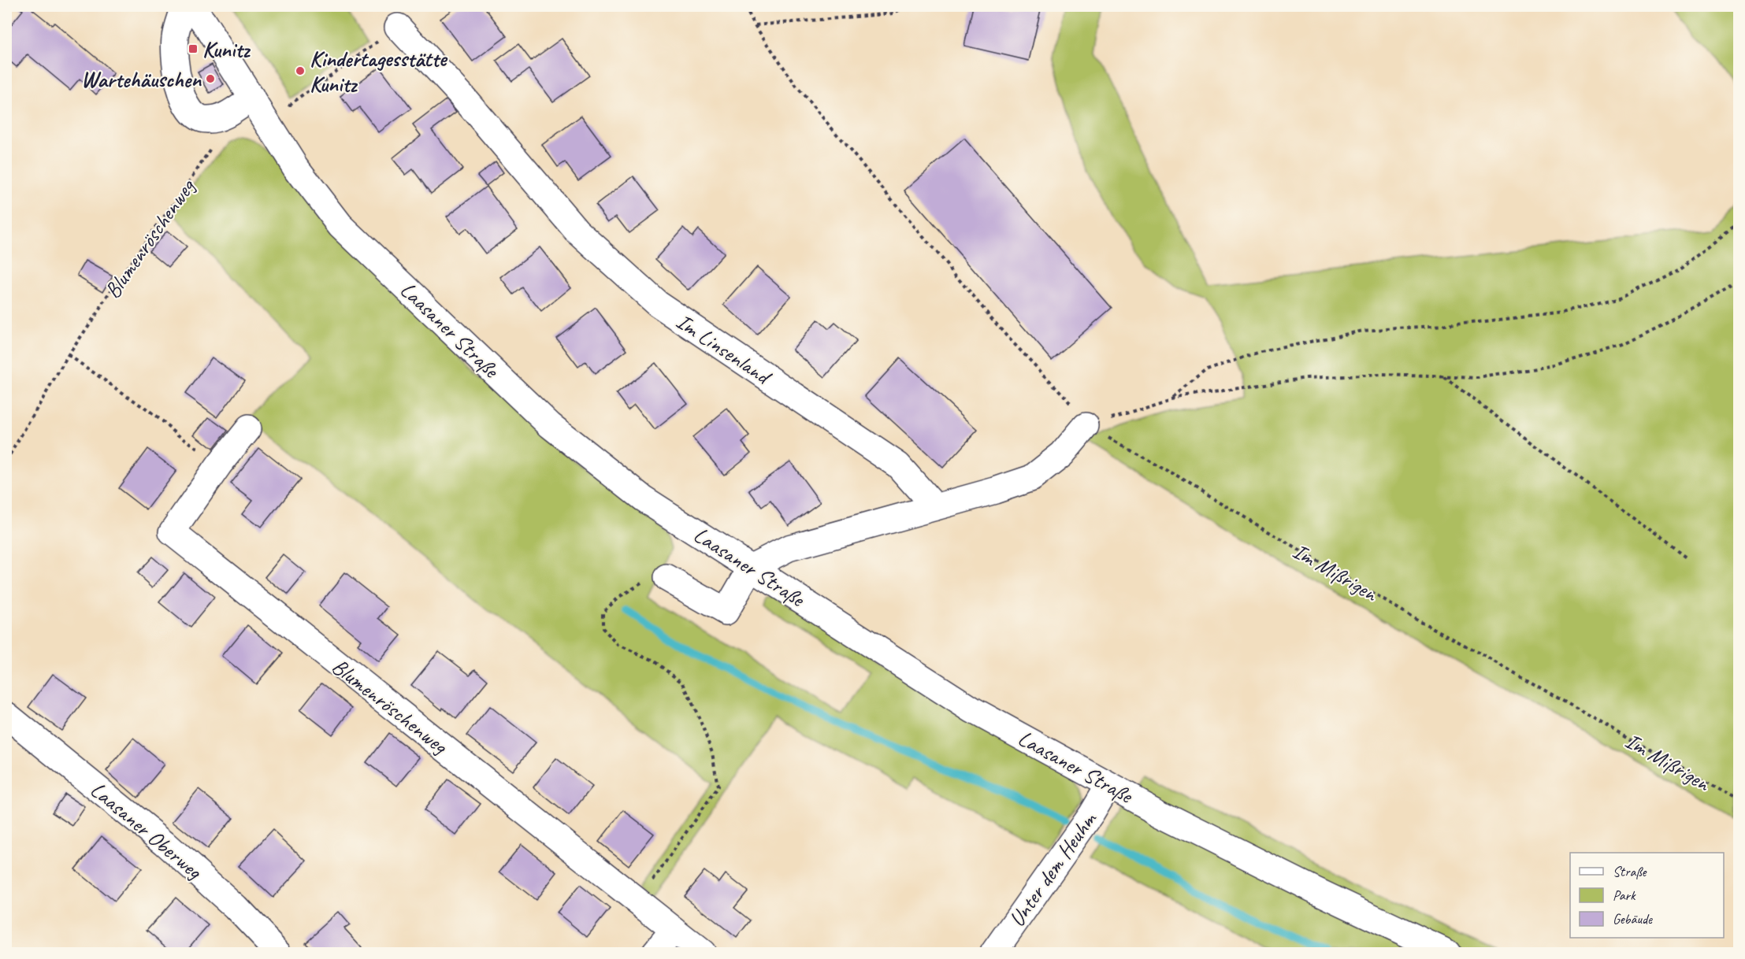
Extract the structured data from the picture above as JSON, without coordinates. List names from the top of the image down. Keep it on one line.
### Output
{"streets":{"street":["Blumenröschenweg","Laasaner Straße","Im Linsenland","Laasaner Oberweg","Unter dem Heuhm"],"path":["Im Mißrigen"]},"crossings":[["Laasaner Straße","Unter dem Heuhm"]],"places":{"transit":["Kunitz"],"other":["Kindertagesstätte Kunitz","Wartehäuschen"]},"legend":["Straße","Park","Gebäude"]}
